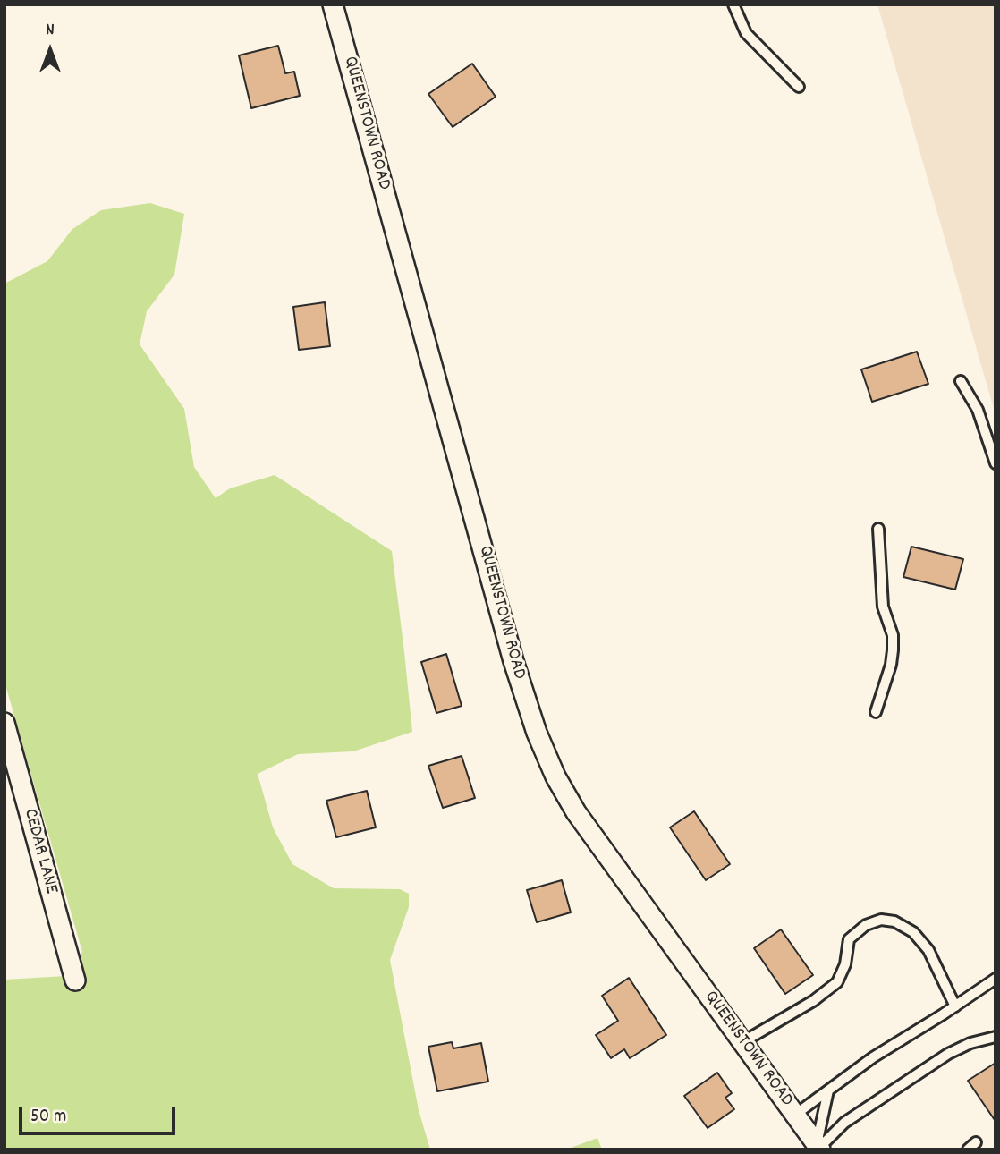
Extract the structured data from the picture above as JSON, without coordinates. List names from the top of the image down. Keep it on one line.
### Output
{"streets":{"street":["QUEENSTOWN ROAD","CEDAR LANE"]},"scale_bar":"50 m","north":"top"}
